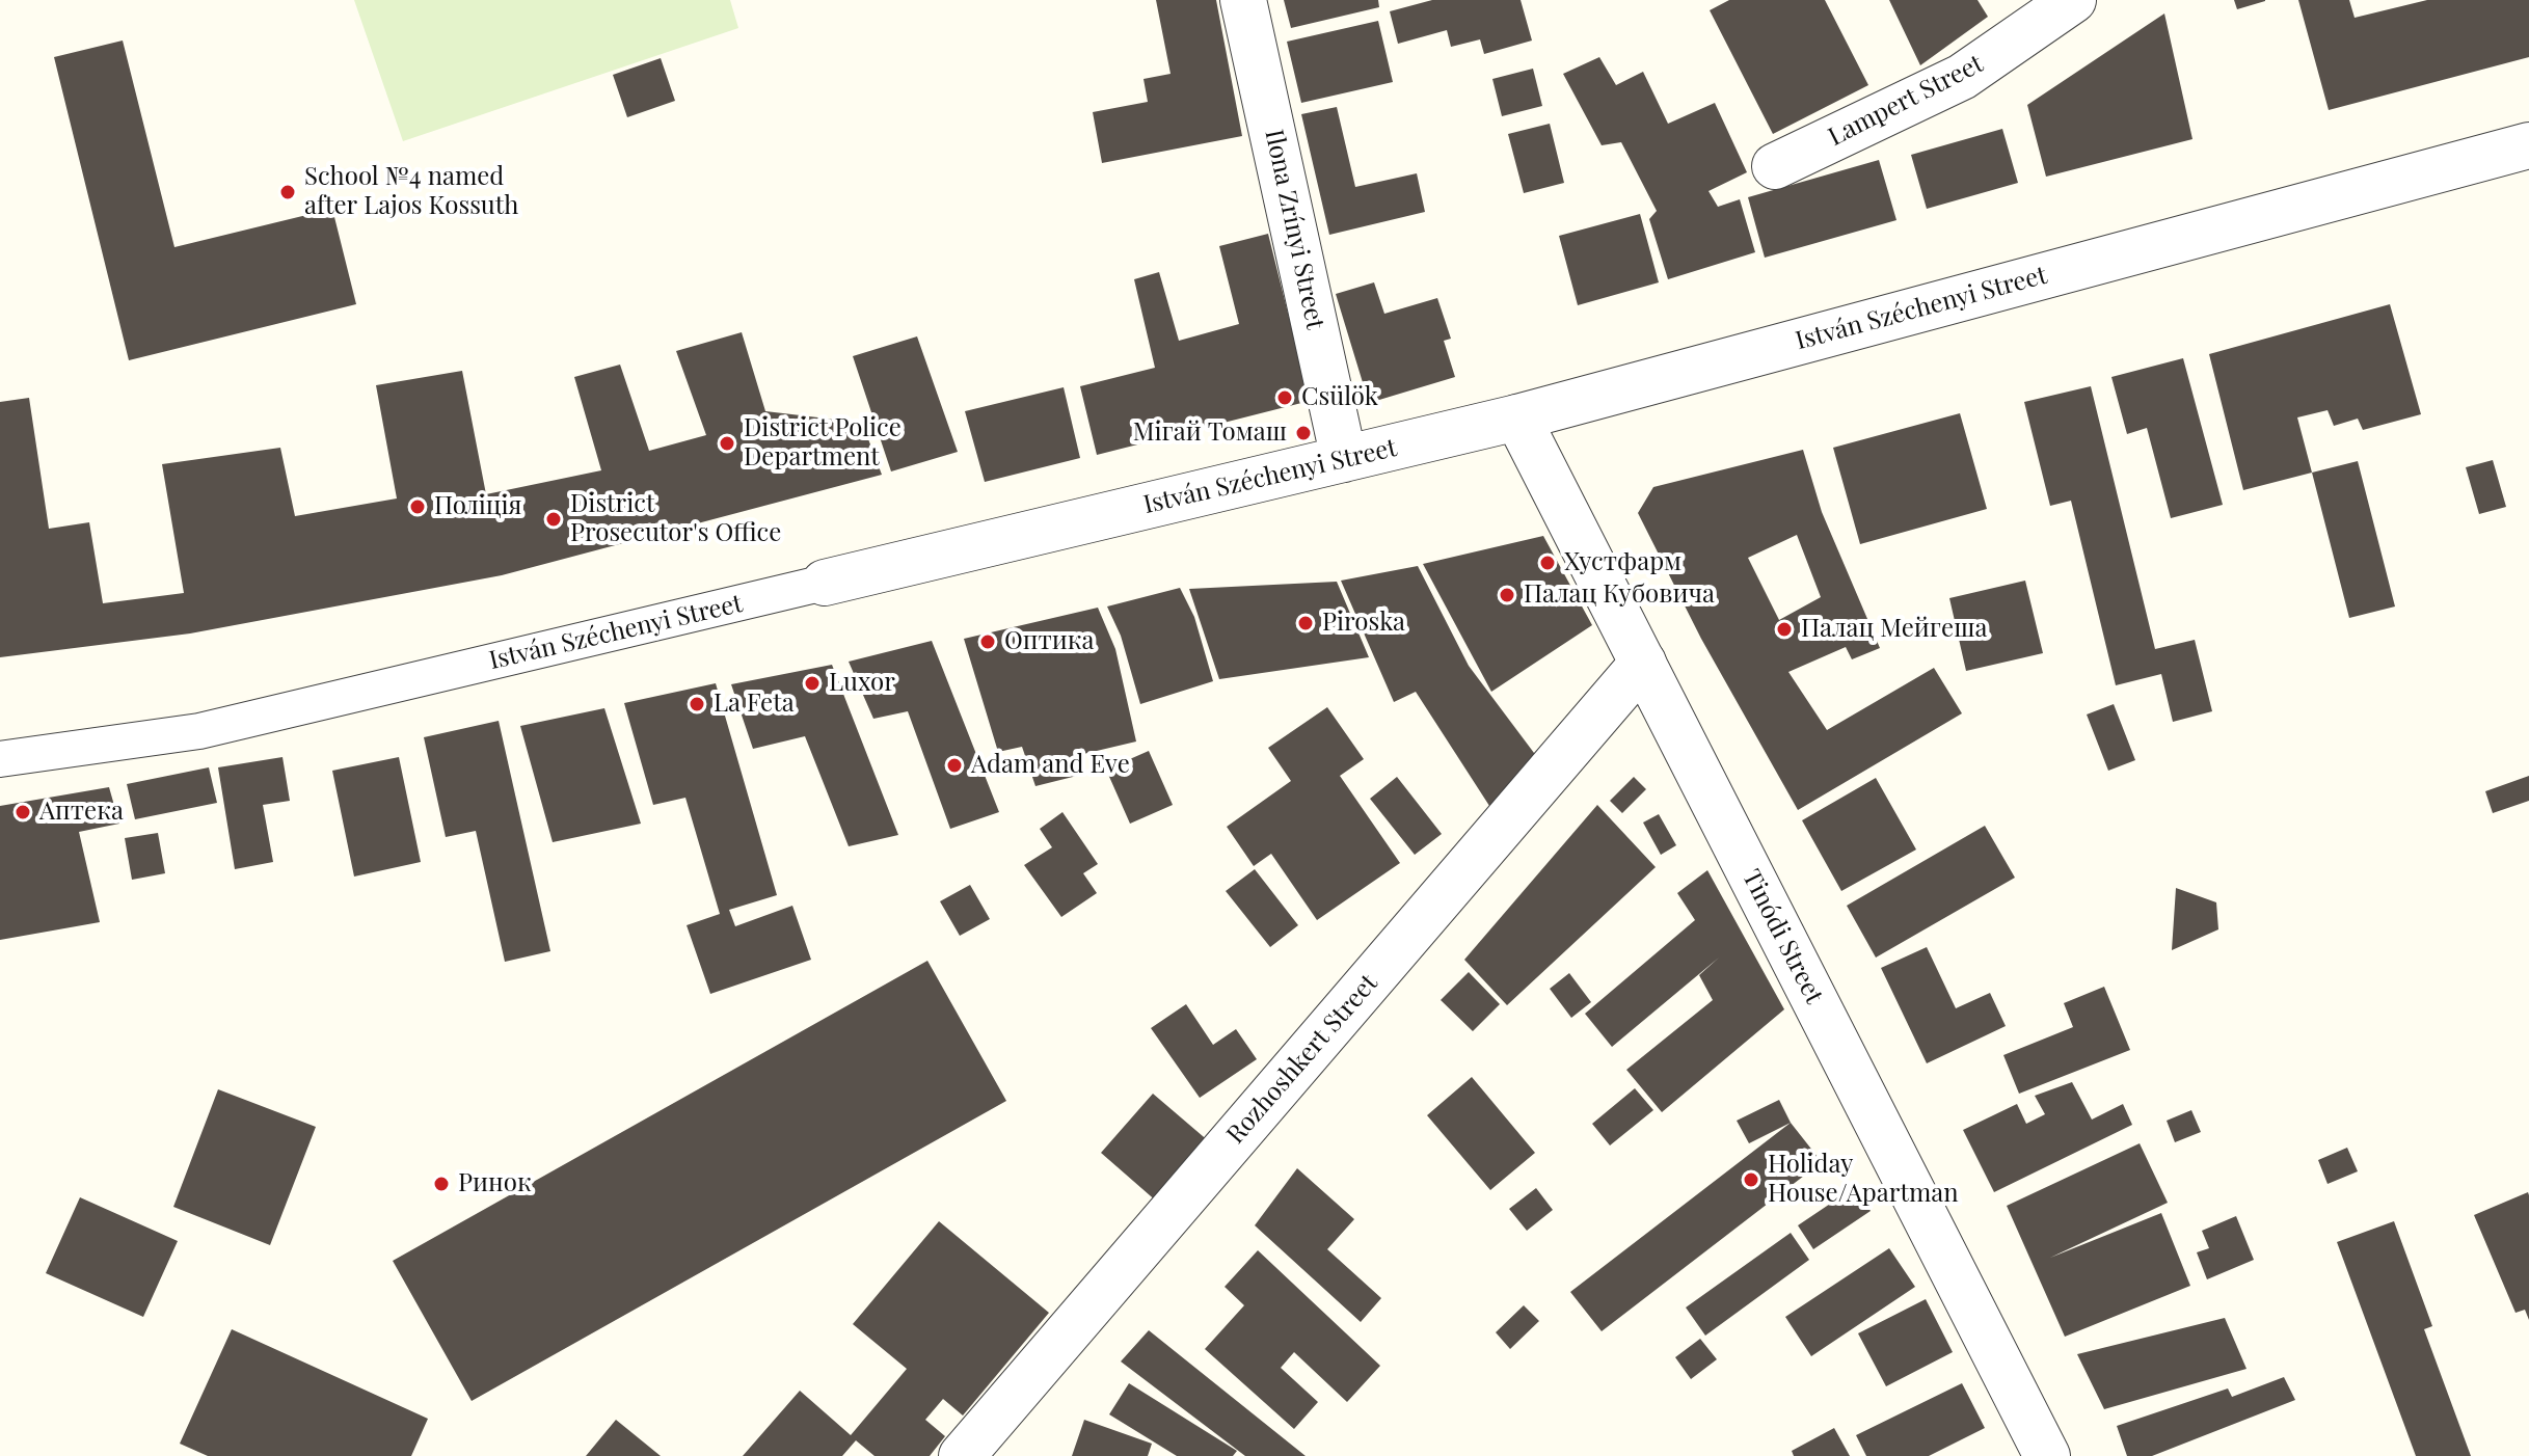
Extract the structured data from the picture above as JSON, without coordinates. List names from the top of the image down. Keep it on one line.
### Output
{"streets":{"street":["Lampert Street","Ilona Zrínyi Street","István Széchenyi Street","Tinódi Street","Rozhoshkert Street"]},"crossings":[["Ilona Zrínyi Street","István Széchenyi Street"],["István Széchenyi Street","Tinódi Street"],["Tinódi Street","Rozhoshkert Street"]],"places":["School №4 named after Lajos Kossuth","Csülök","Мігай Томаш","District Police Department","Поліція","District Prosecutor's Office","Хустфарм","Палац Кубовича","Piroska","Палац Мейгеша","Оптика","Luxor","La Feta","Adam and Eve","Аптека","Holiday House/Apartman","Ринок"]}
